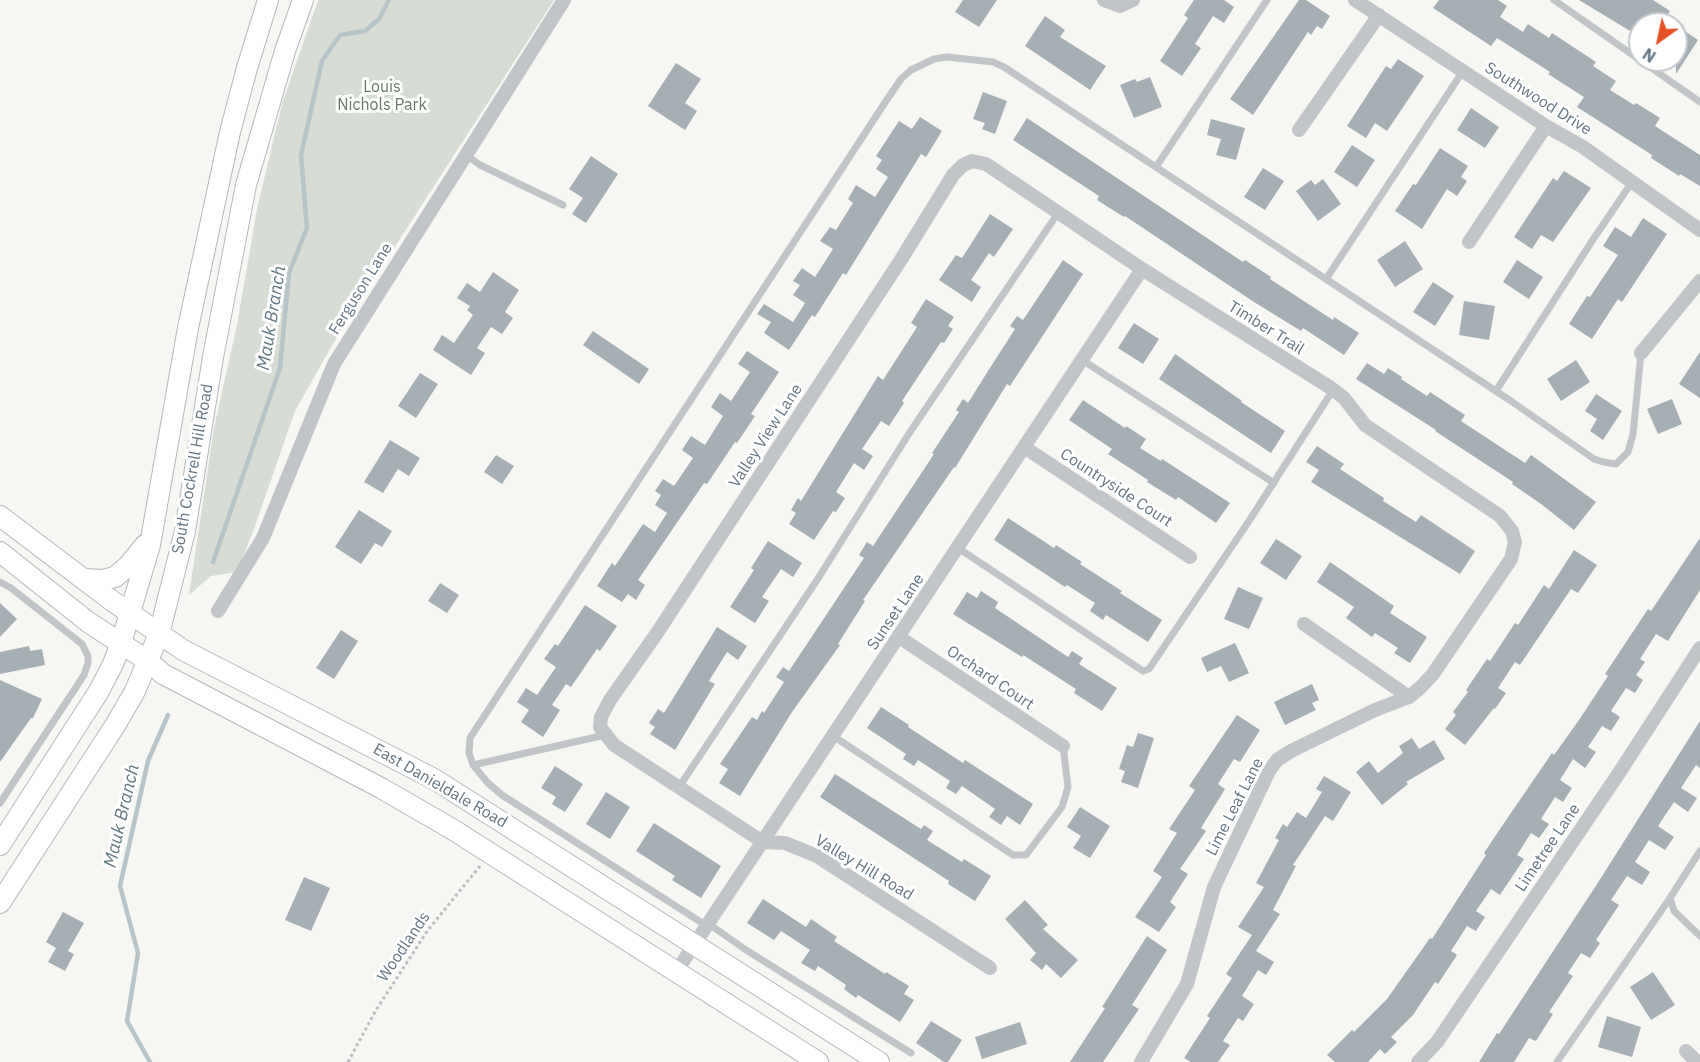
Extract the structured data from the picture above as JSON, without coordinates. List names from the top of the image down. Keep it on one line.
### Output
{"streets":{"main road":["South Cockrell Hill Road","East Danieldale Road"],"street":["Southwood Drive","Ferguson Lane","Timber Trail","Valley View Lane","Countryside Court","Sunset Lane","Orchard Court","Lime Leaf Lane","Limetree Lane","Valley Hill Road"],"path":["Woodlands"]},"crossings":[["Timber Trail","Valley View Lane"],["Timber Trail","Sunset Lane"],["Timber Trail","Lime Leaf Lane"],["Valley View Lane","Valley Hill Road"],["South Cockrell Hill Road","East Danieldale Road"],["Countryside Court","Sunset Lane"],["Sunset Lane","Orchard Court"],["Sunset Lane","East Danieldale Road"],["Sunset Lane","Valley Hill Road"],["East Danieldale Road","Woodlands"]],"water":["Mauk Branch"],"parks":["Louis Nichols Park"],"north":"bottom left"}
